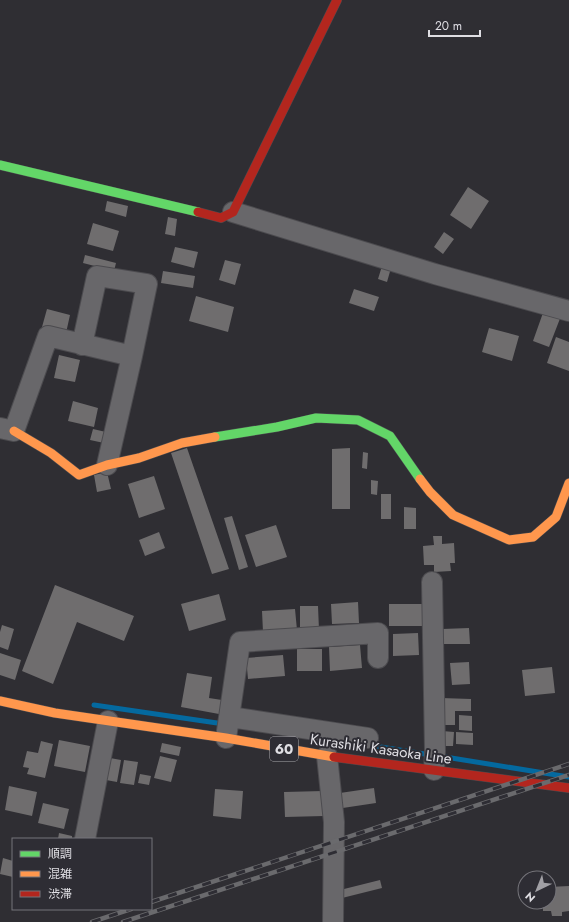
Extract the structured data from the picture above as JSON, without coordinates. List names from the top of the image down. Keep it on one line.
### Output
{"streets":{"street":["60","Kurashiki Kasaoka Line"]},"legend":["順調","混雑","渋滞"],"scale_bar":"20 m","north":"bottom left"}
